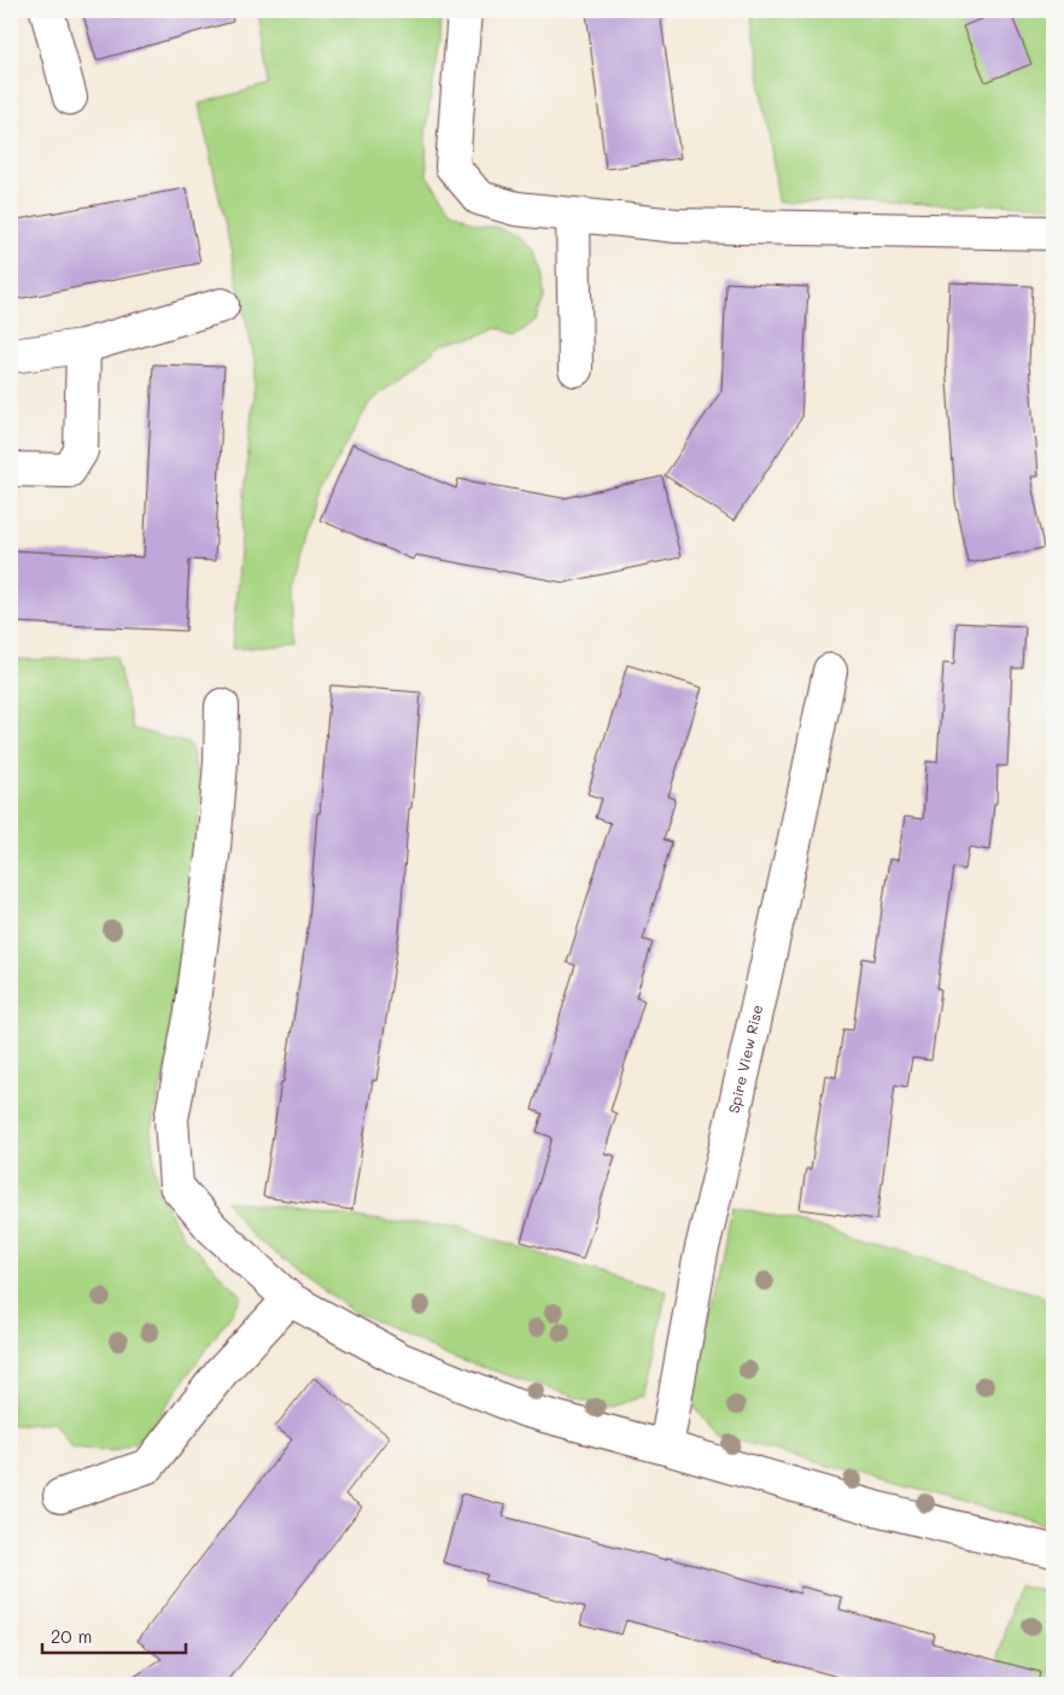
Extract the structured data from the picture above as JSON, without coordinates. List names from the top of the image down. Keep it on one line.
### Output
{"streets":{"street":["Spire View Rise"]},"scale_bar":"20 m"}
